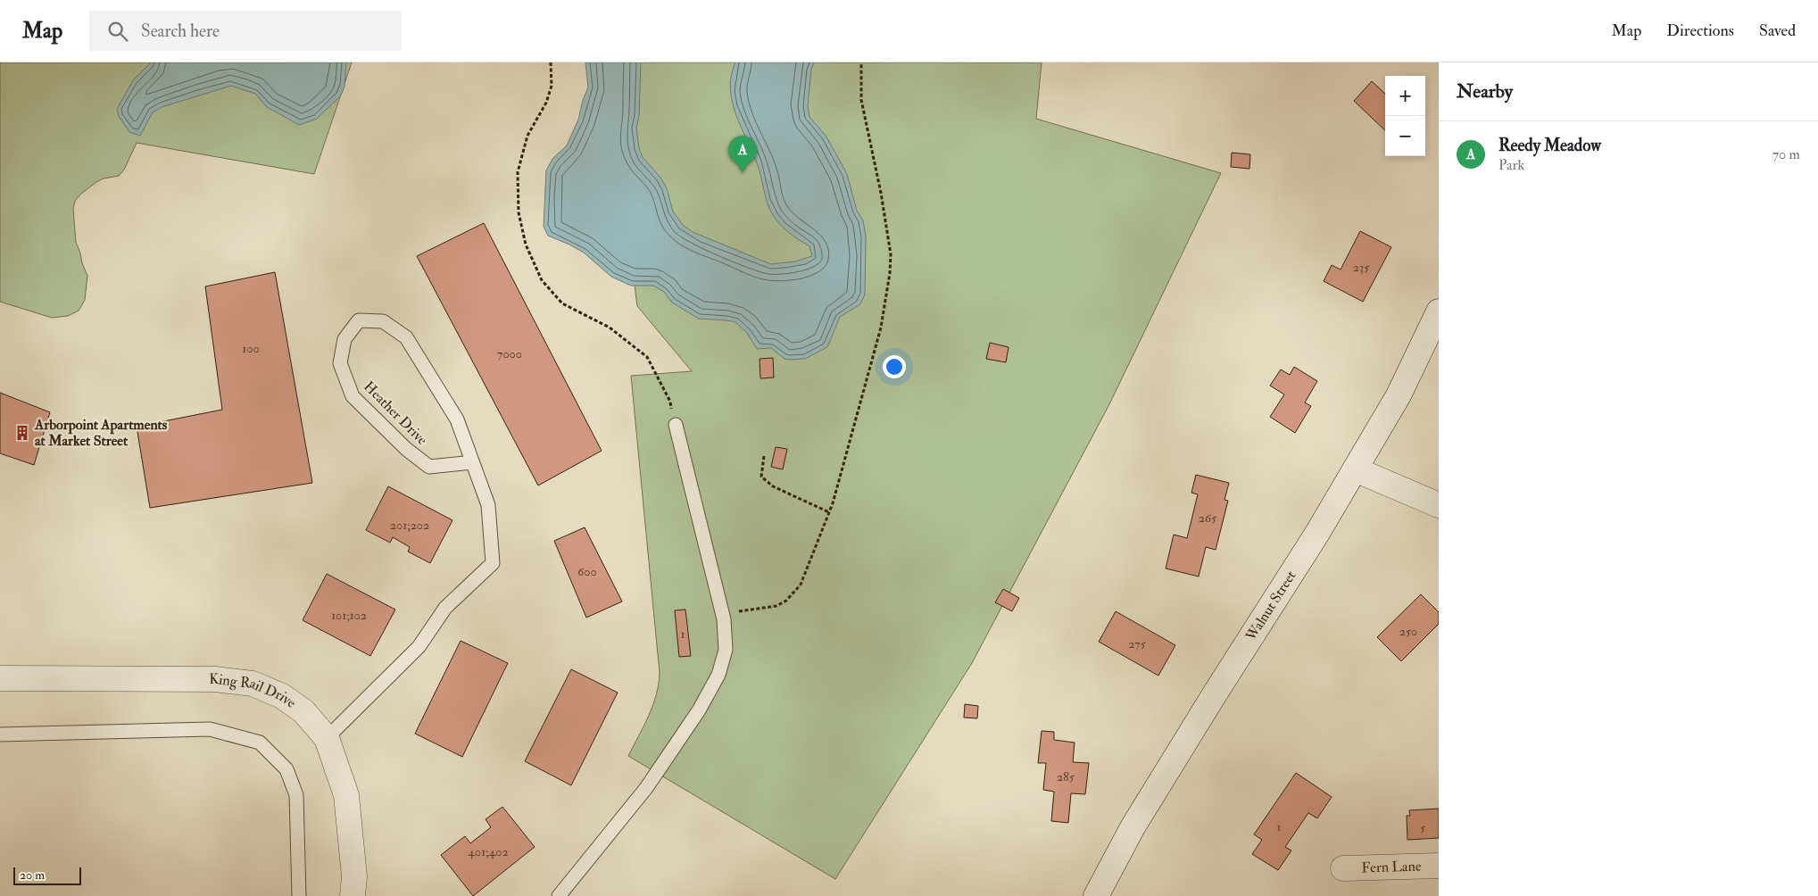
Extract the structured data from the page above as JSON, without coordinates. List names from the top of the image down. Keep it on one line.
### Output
{"streets":{"street":["Walnut Street","King Rail Drive","Fern Lane"],"lane":["Heather Drive"]},"crossings":[["Heather Drive","King Rail Drive"]],"places":{"building":["Arborpoint Apartments at Market Street"]},"house_numbers":["235","100","7000","265","201;202","600","101;102","250","1","275","285","1","5","401;402"],"scale_bar":"20 m","page":{"header":"Map","search":"Search here","nav":["Map","Directions","Saved"],"heading":"Nearby","map_buttons":["+","−"],"list":[{"mark":"A","name":"Reedy Meadow","note":"Park","value":"70 m"}],"pins":"A","scale":"20 m"}}
